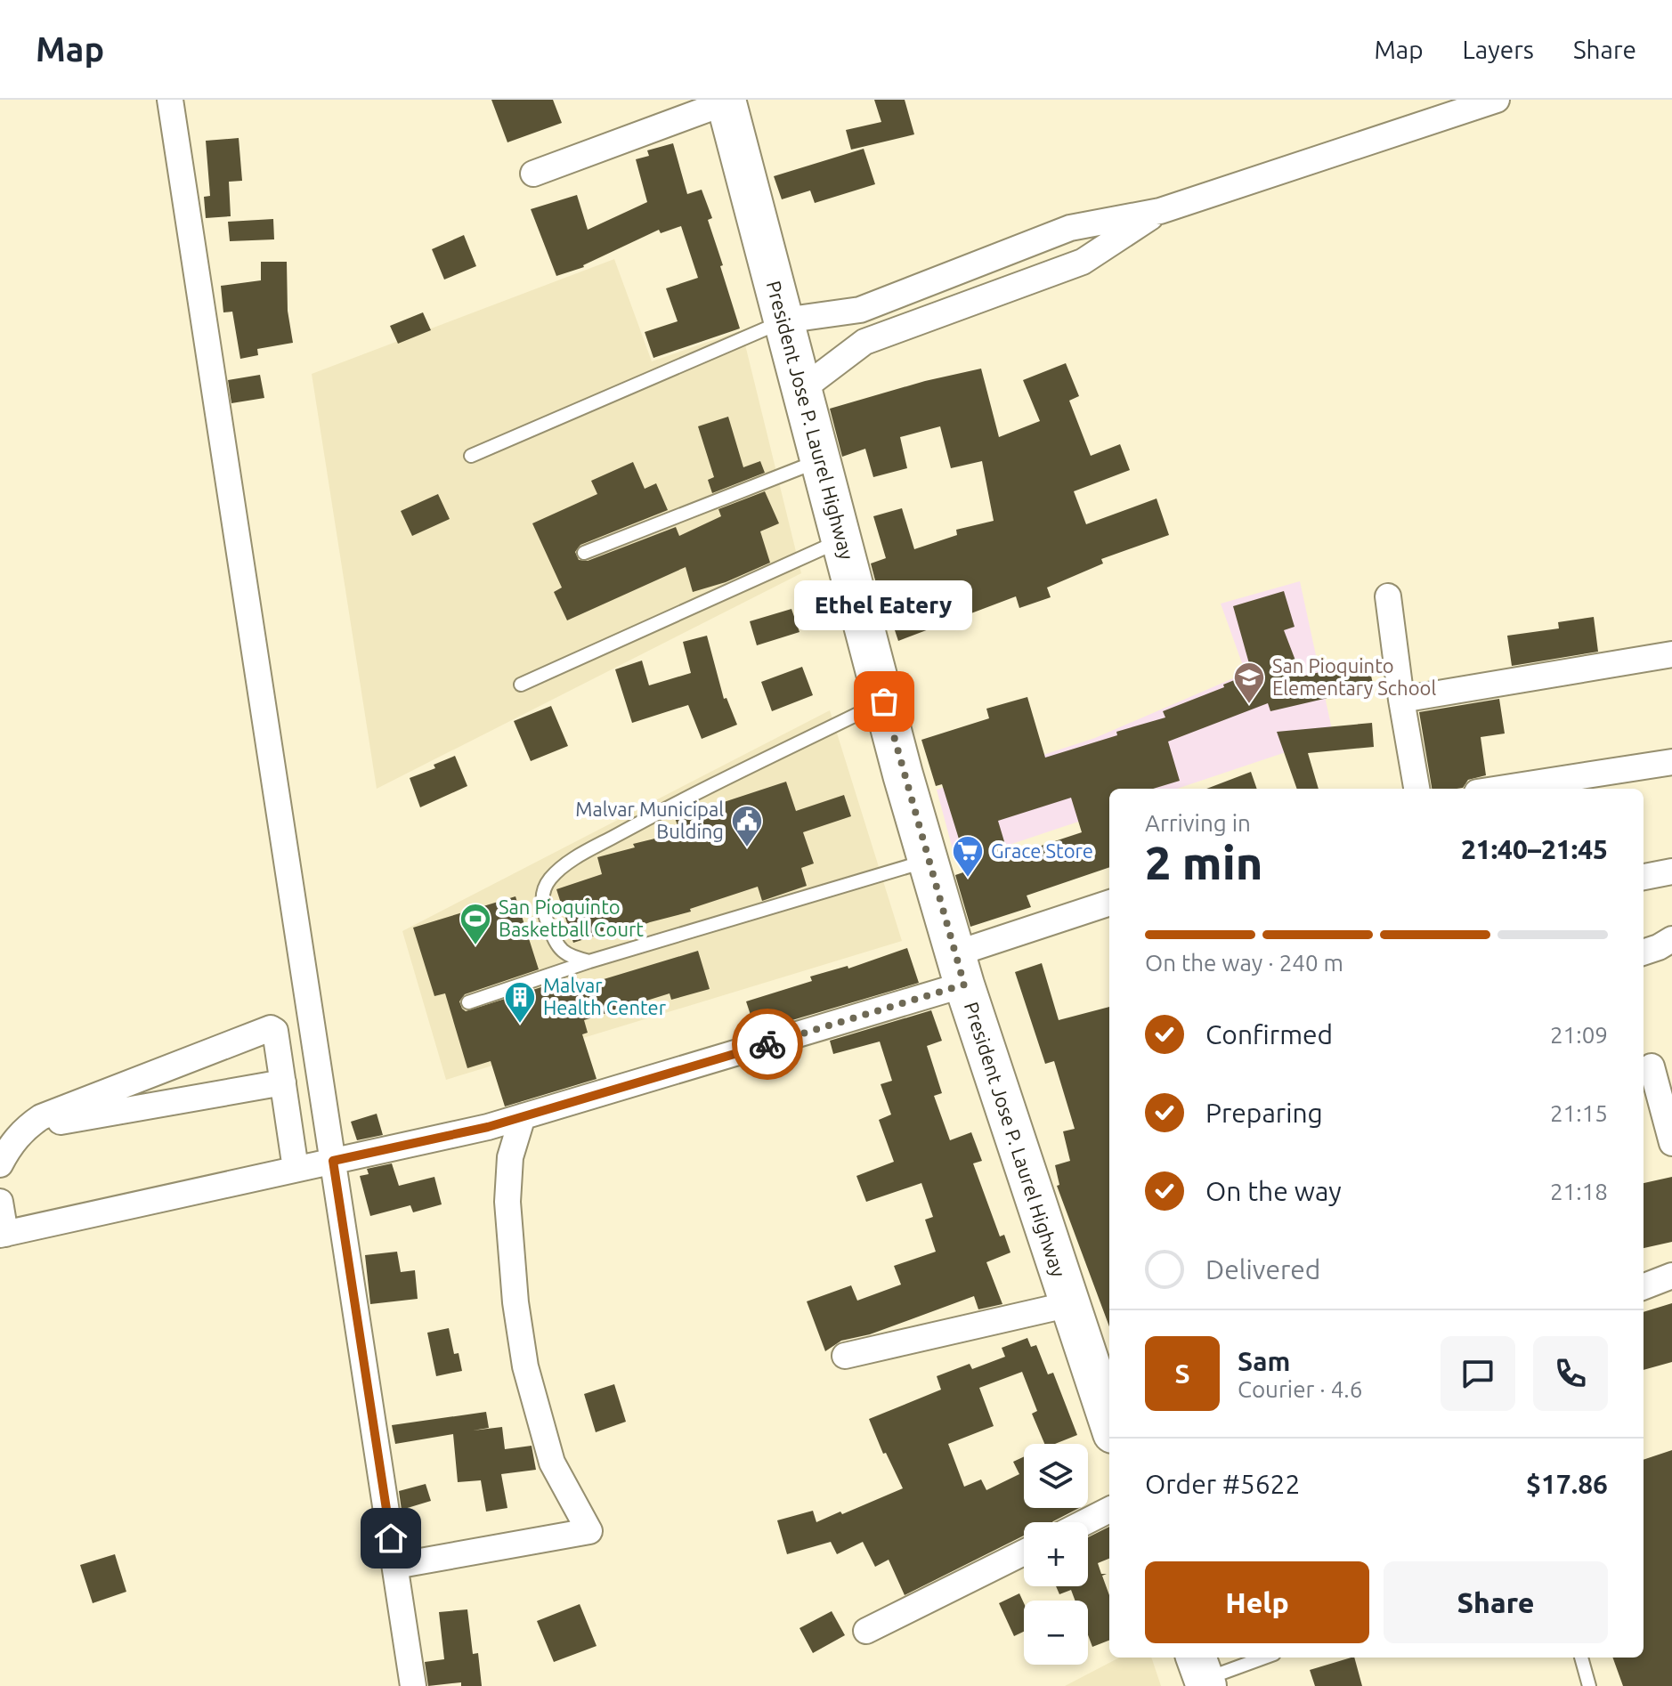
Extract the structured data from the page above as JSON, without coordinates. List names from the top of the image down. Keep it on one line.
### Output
{"streets":{"highway":["President Jose P. Laurel Highway"]},"places":{"other":["Ethel Eatery"],"school or university":["San Pioquinto Elementary School"],"public building":["Malvar Municipal Bulding"],"supermarket":["Grace Store"],"sports":["San Pioquinto Basketball Court"],"building":["Malvar Health Center"]},"page":{"header":"Map","nav":["Map","Layers","Share"],"bubble":"Ethel Eatery","heading":["2 min","Arriving in","21:40–21:45"],"panel":["Sam","Courier · 4.6","Order #5622","$17.86"],"bar":"On the way · 240 m","list":[["Confirmed","21:09"],["Preparing","21:15"],["On the way","21:18"],"Delivered"],"round":"S","map_buttons":["+","−"],"buttons":["Help","Share"]}}
